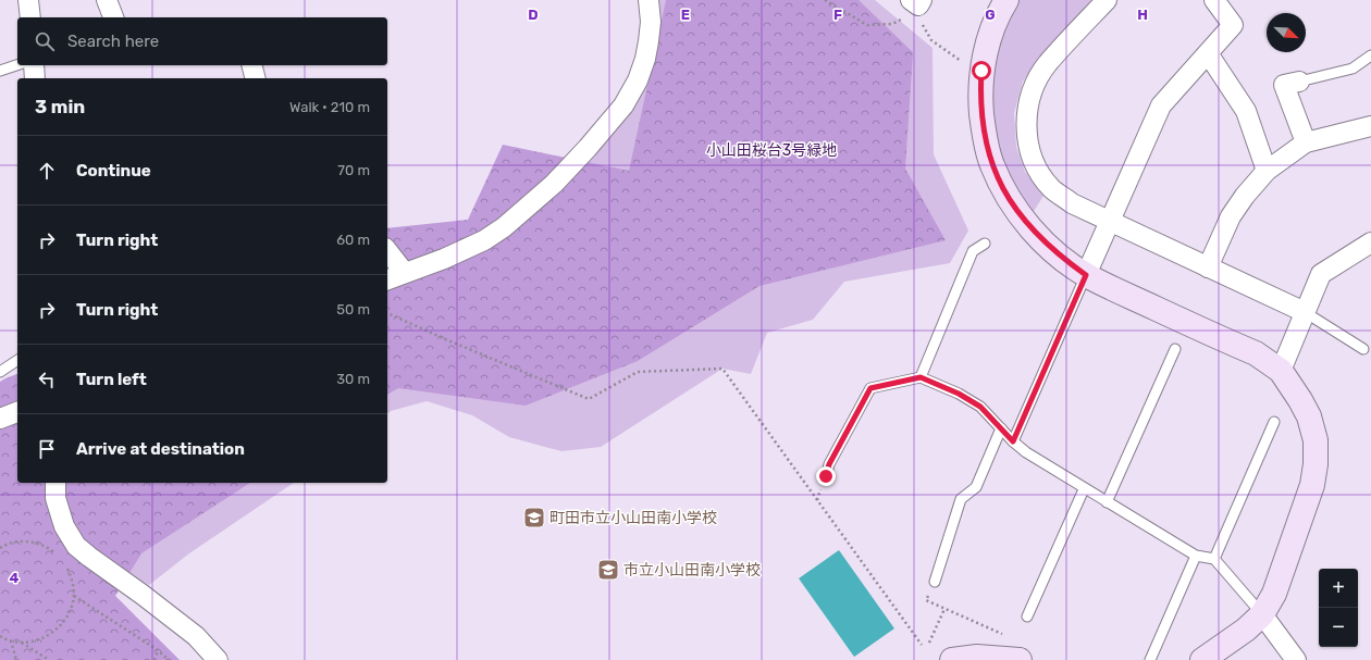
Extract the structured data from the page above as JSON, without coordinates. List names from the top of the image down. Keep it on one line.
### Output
{"parks":["小山田桜台3号緑地"],"places":{"school or university":["町田市立小山田南小学校","市立小山田南小学校"]},"north":"bottom right","page":{"search":"Search here","heading":["3 min","Walk · 210 m"],"list":[["Continue","70 m"],["Turn right","60 m"],["Turn right","50 m"],["Turn left","30 m"],"Arrive at destination"],"map_buttons":["+","−"]},"grid":{"columns":["D","E","F","G","H"],"rows":["4"]}}
